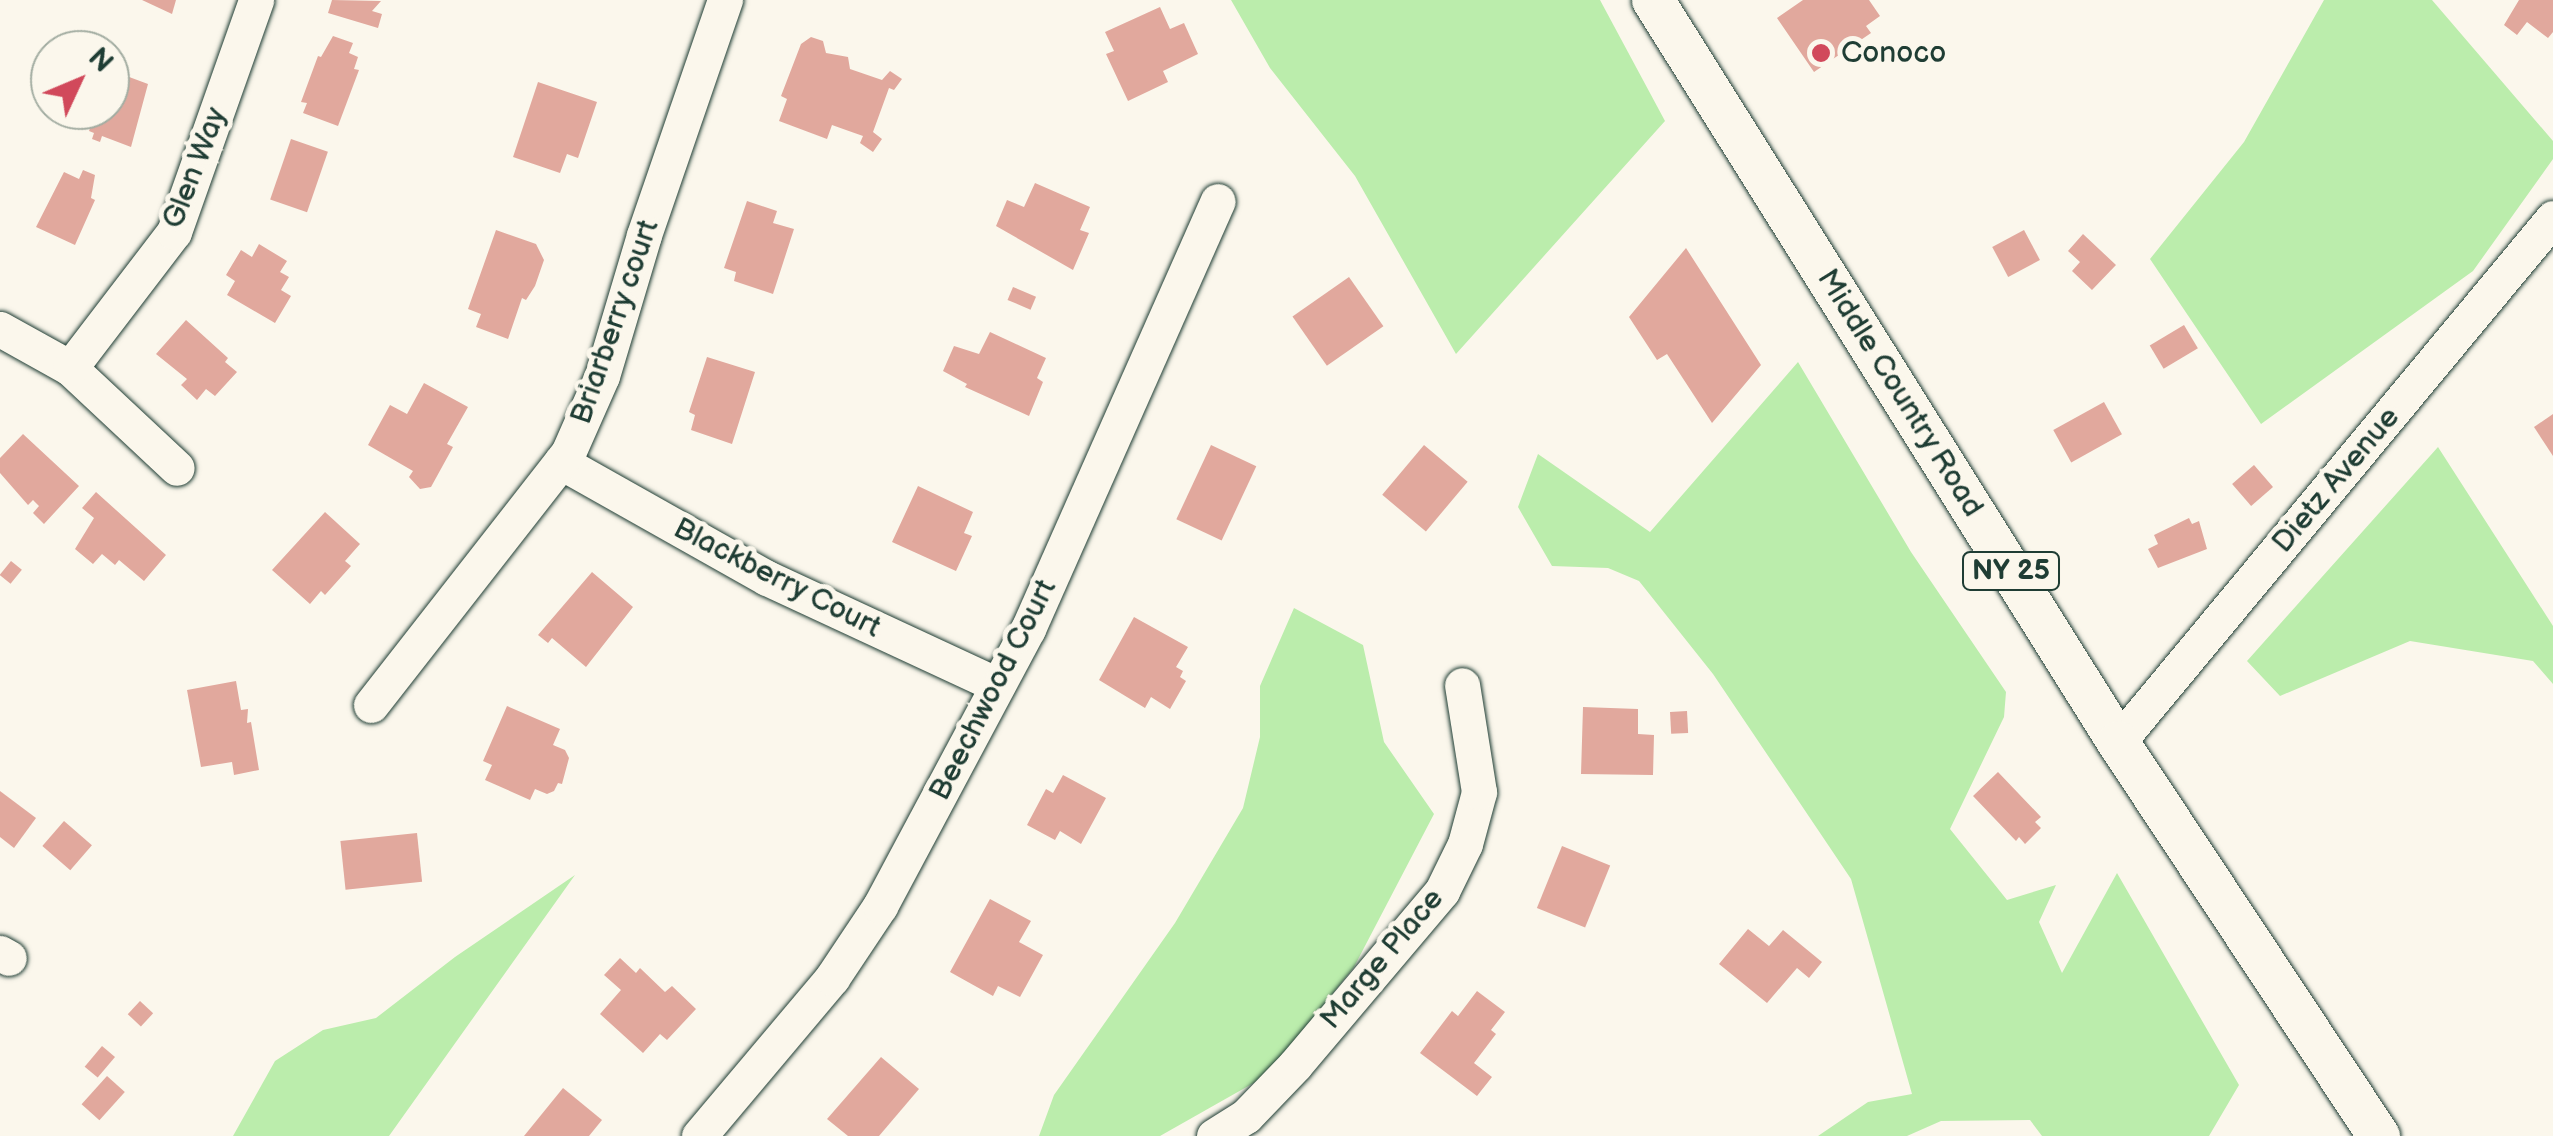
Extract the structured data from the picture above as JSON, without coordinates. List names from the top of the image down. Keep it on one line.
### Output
{"streets":{"main road":["Middle Country Road","NY 25"],"street":["Glen Way","Briarberry court","Dietz Avenue","Blackberry Court","Beechwood Court","Marge Place"]},"crossings":[["Briarberry court","Blackberry Court"],["Middle Country Road","Dietz Avenue"],["Blackberry Court","Beechwood Court"]],"places":["Conoco"],"north":"top right"}
